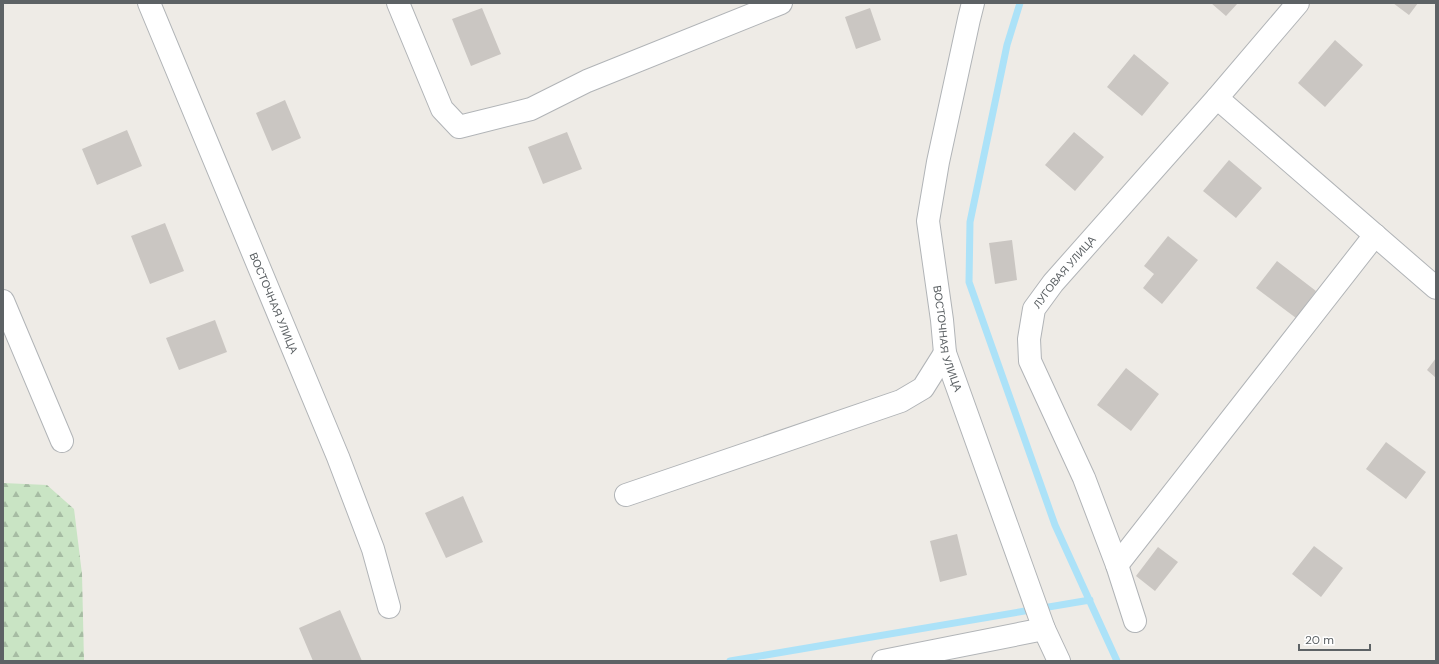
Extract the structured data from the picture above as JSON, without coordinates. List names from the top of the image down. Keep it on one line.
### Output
{"streets":{"street":["ЛУГОВАЯ УЛИЦА","ВОСТОЧНАЯ УЛИЦА"]},"scale_bar":"20 m"}
